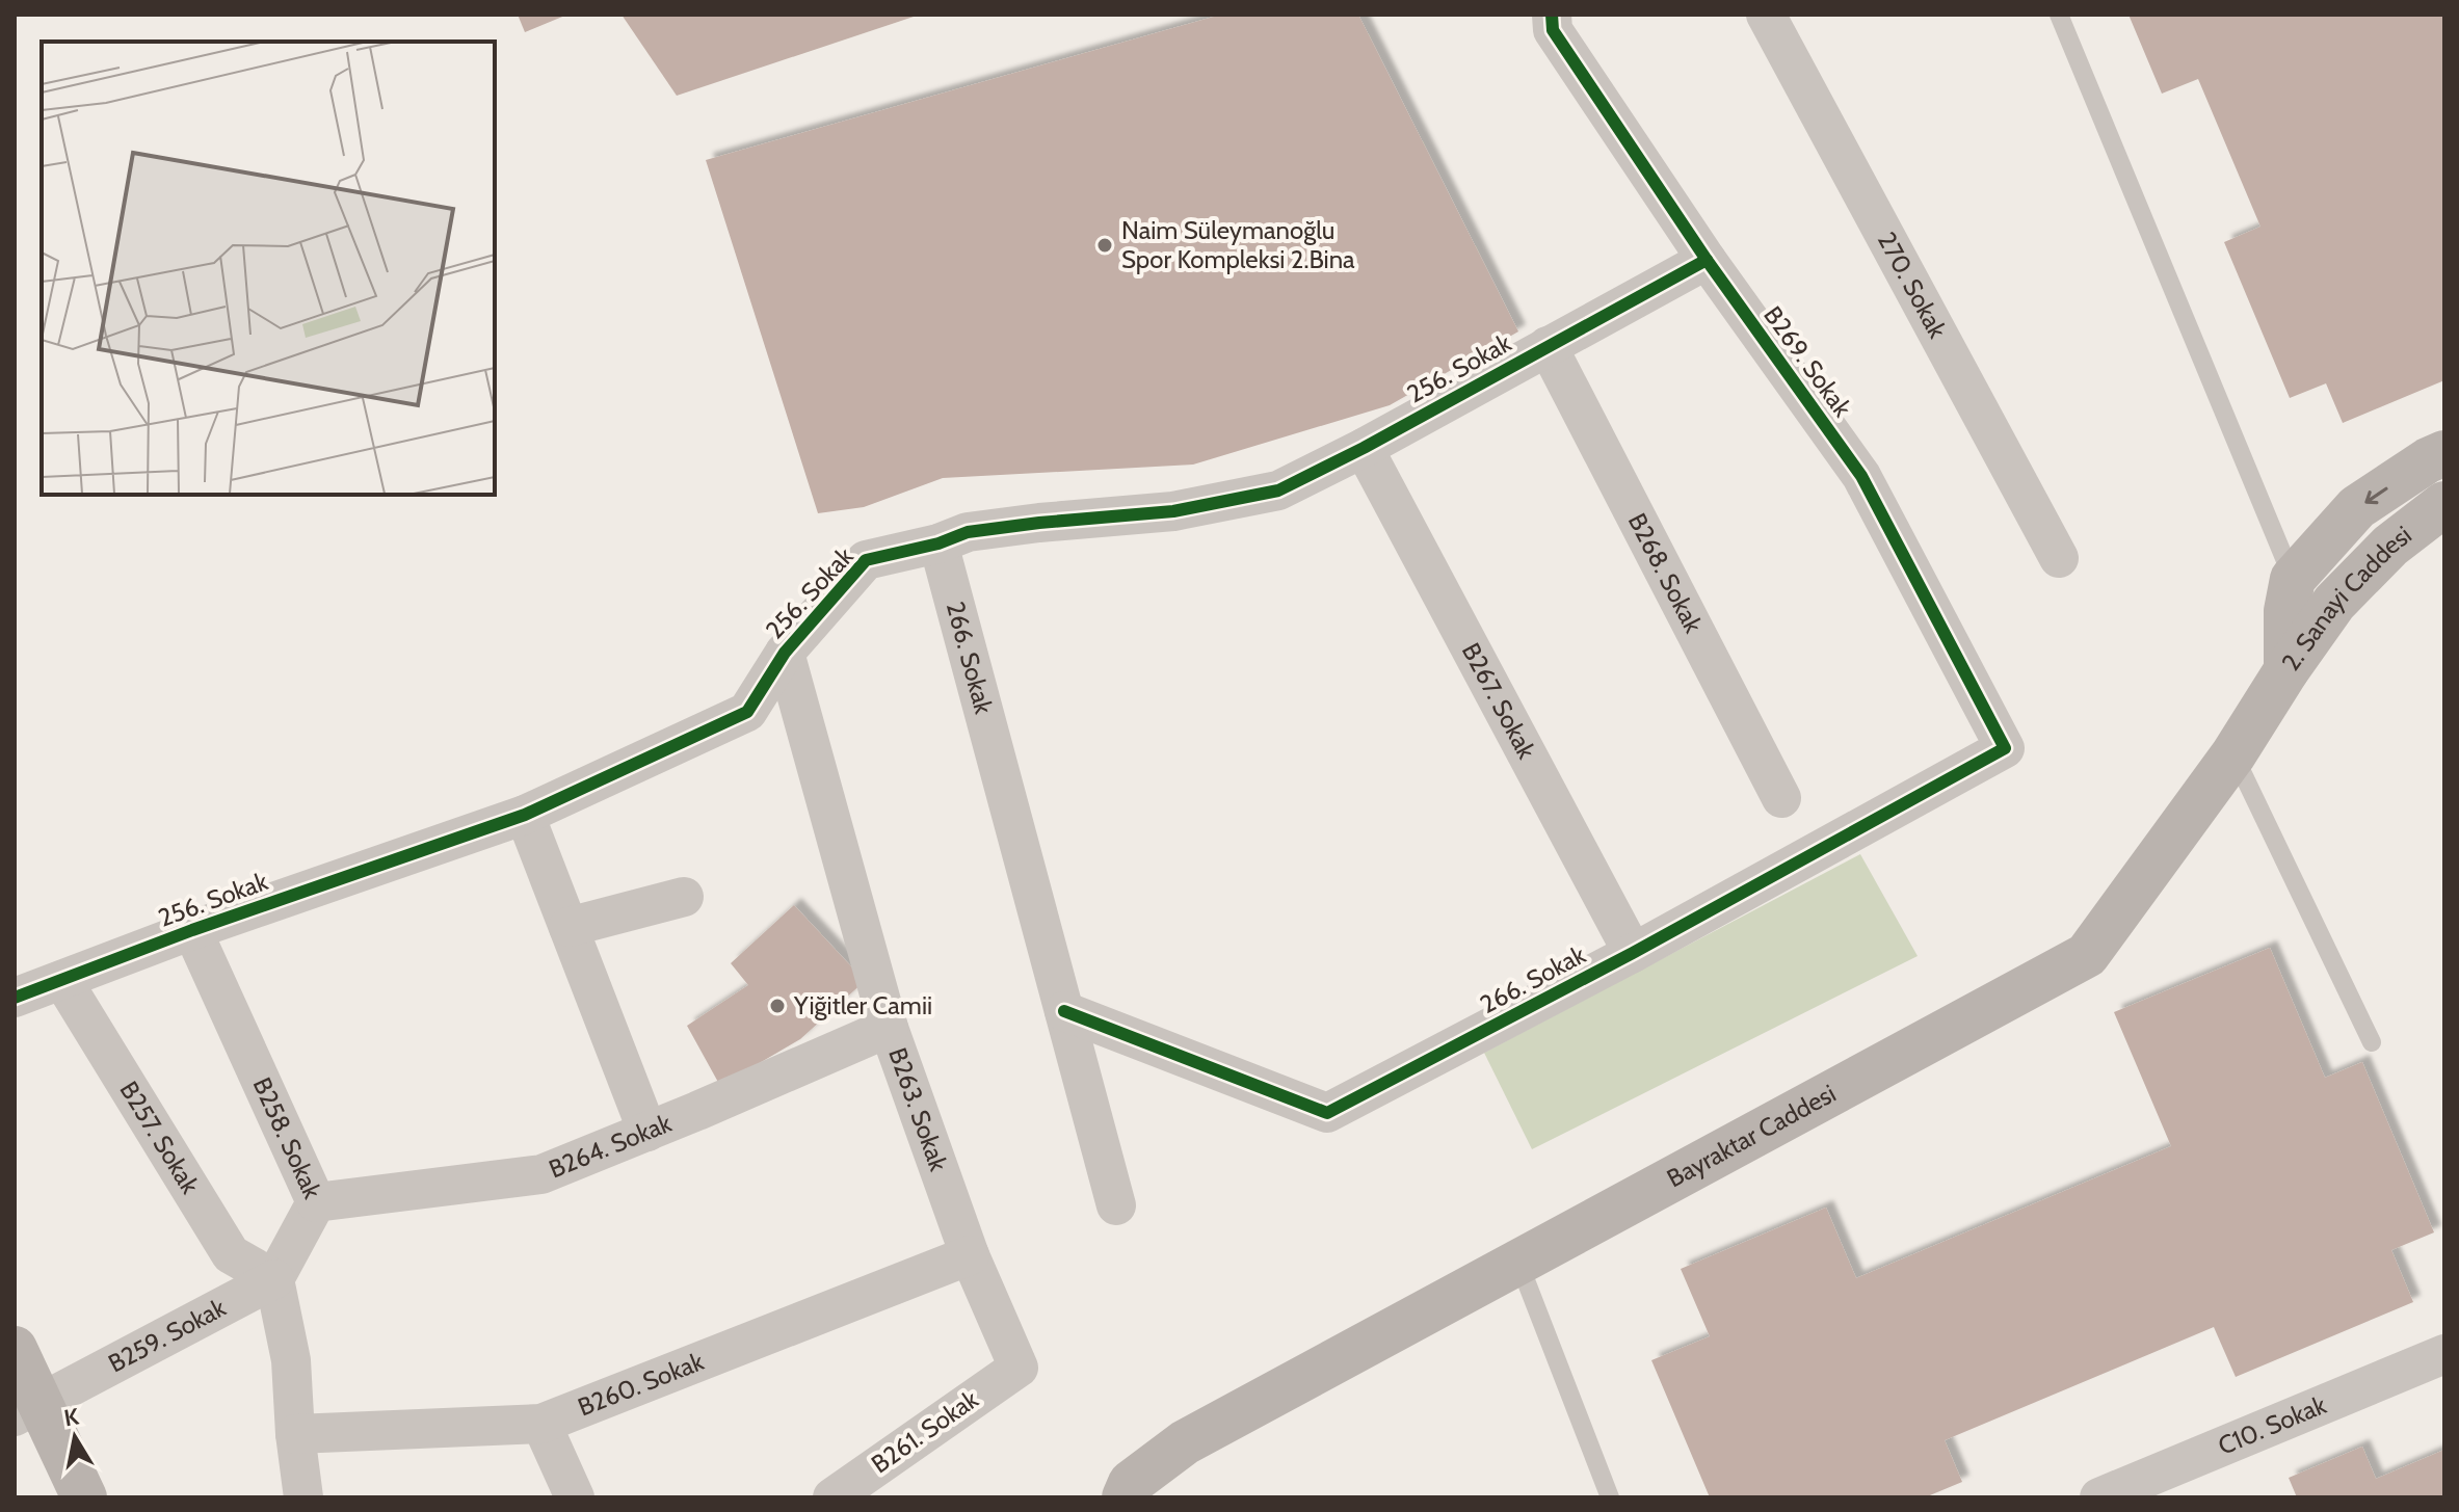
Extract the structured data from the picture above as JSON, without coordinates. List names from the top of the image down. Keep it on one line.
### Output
{"streets":{"main road":["2. Sanayi Caddesi","Bayraktar Caddesi"],"street":["270. Sokak","B269. Sokak","256. Sokak","B268. Sokak","266. Sokak","B267. Sokak","B263. Sokak","B258. Sokak","B257. Sokak","B264. Sokak","B259. Sokak","B260. Sokak","C10. Sokak","B261. Sokak"]},"crossings":[["B269. Sokak","256. Sokak"],["B269. Sokak","266. Sokak"],["256. Sokak","B268. Sokak"],["256. Sokak","266. Sokak"],["256. Sokak","B267. Sokak"],["256. Sokak","B263. Sokak"],["256. Sokak","B258. Sokak"],["256. Sokak","B257. Sokak"],["2. Sanayi Caddesi","Bayraktar Caddesi"],["266. Sokak","B267. Sokak"],["B263. Sokak","B264. Sokak"],["B263. Sokak","B260. Sokak"],["B263. Sokak","B261. Sokak"],["B258. Sokak","B257. Sokak"],["B258. Sokak","B264. Sokak"],["B258. Sokak","B259. Sokak"],["B257. Sokak","B259. Sokak"]],"places":["Naim Süleymanoğlu Spor Kompleksi 2.Bina","Yiğitler Camii"],"north":"top"}
